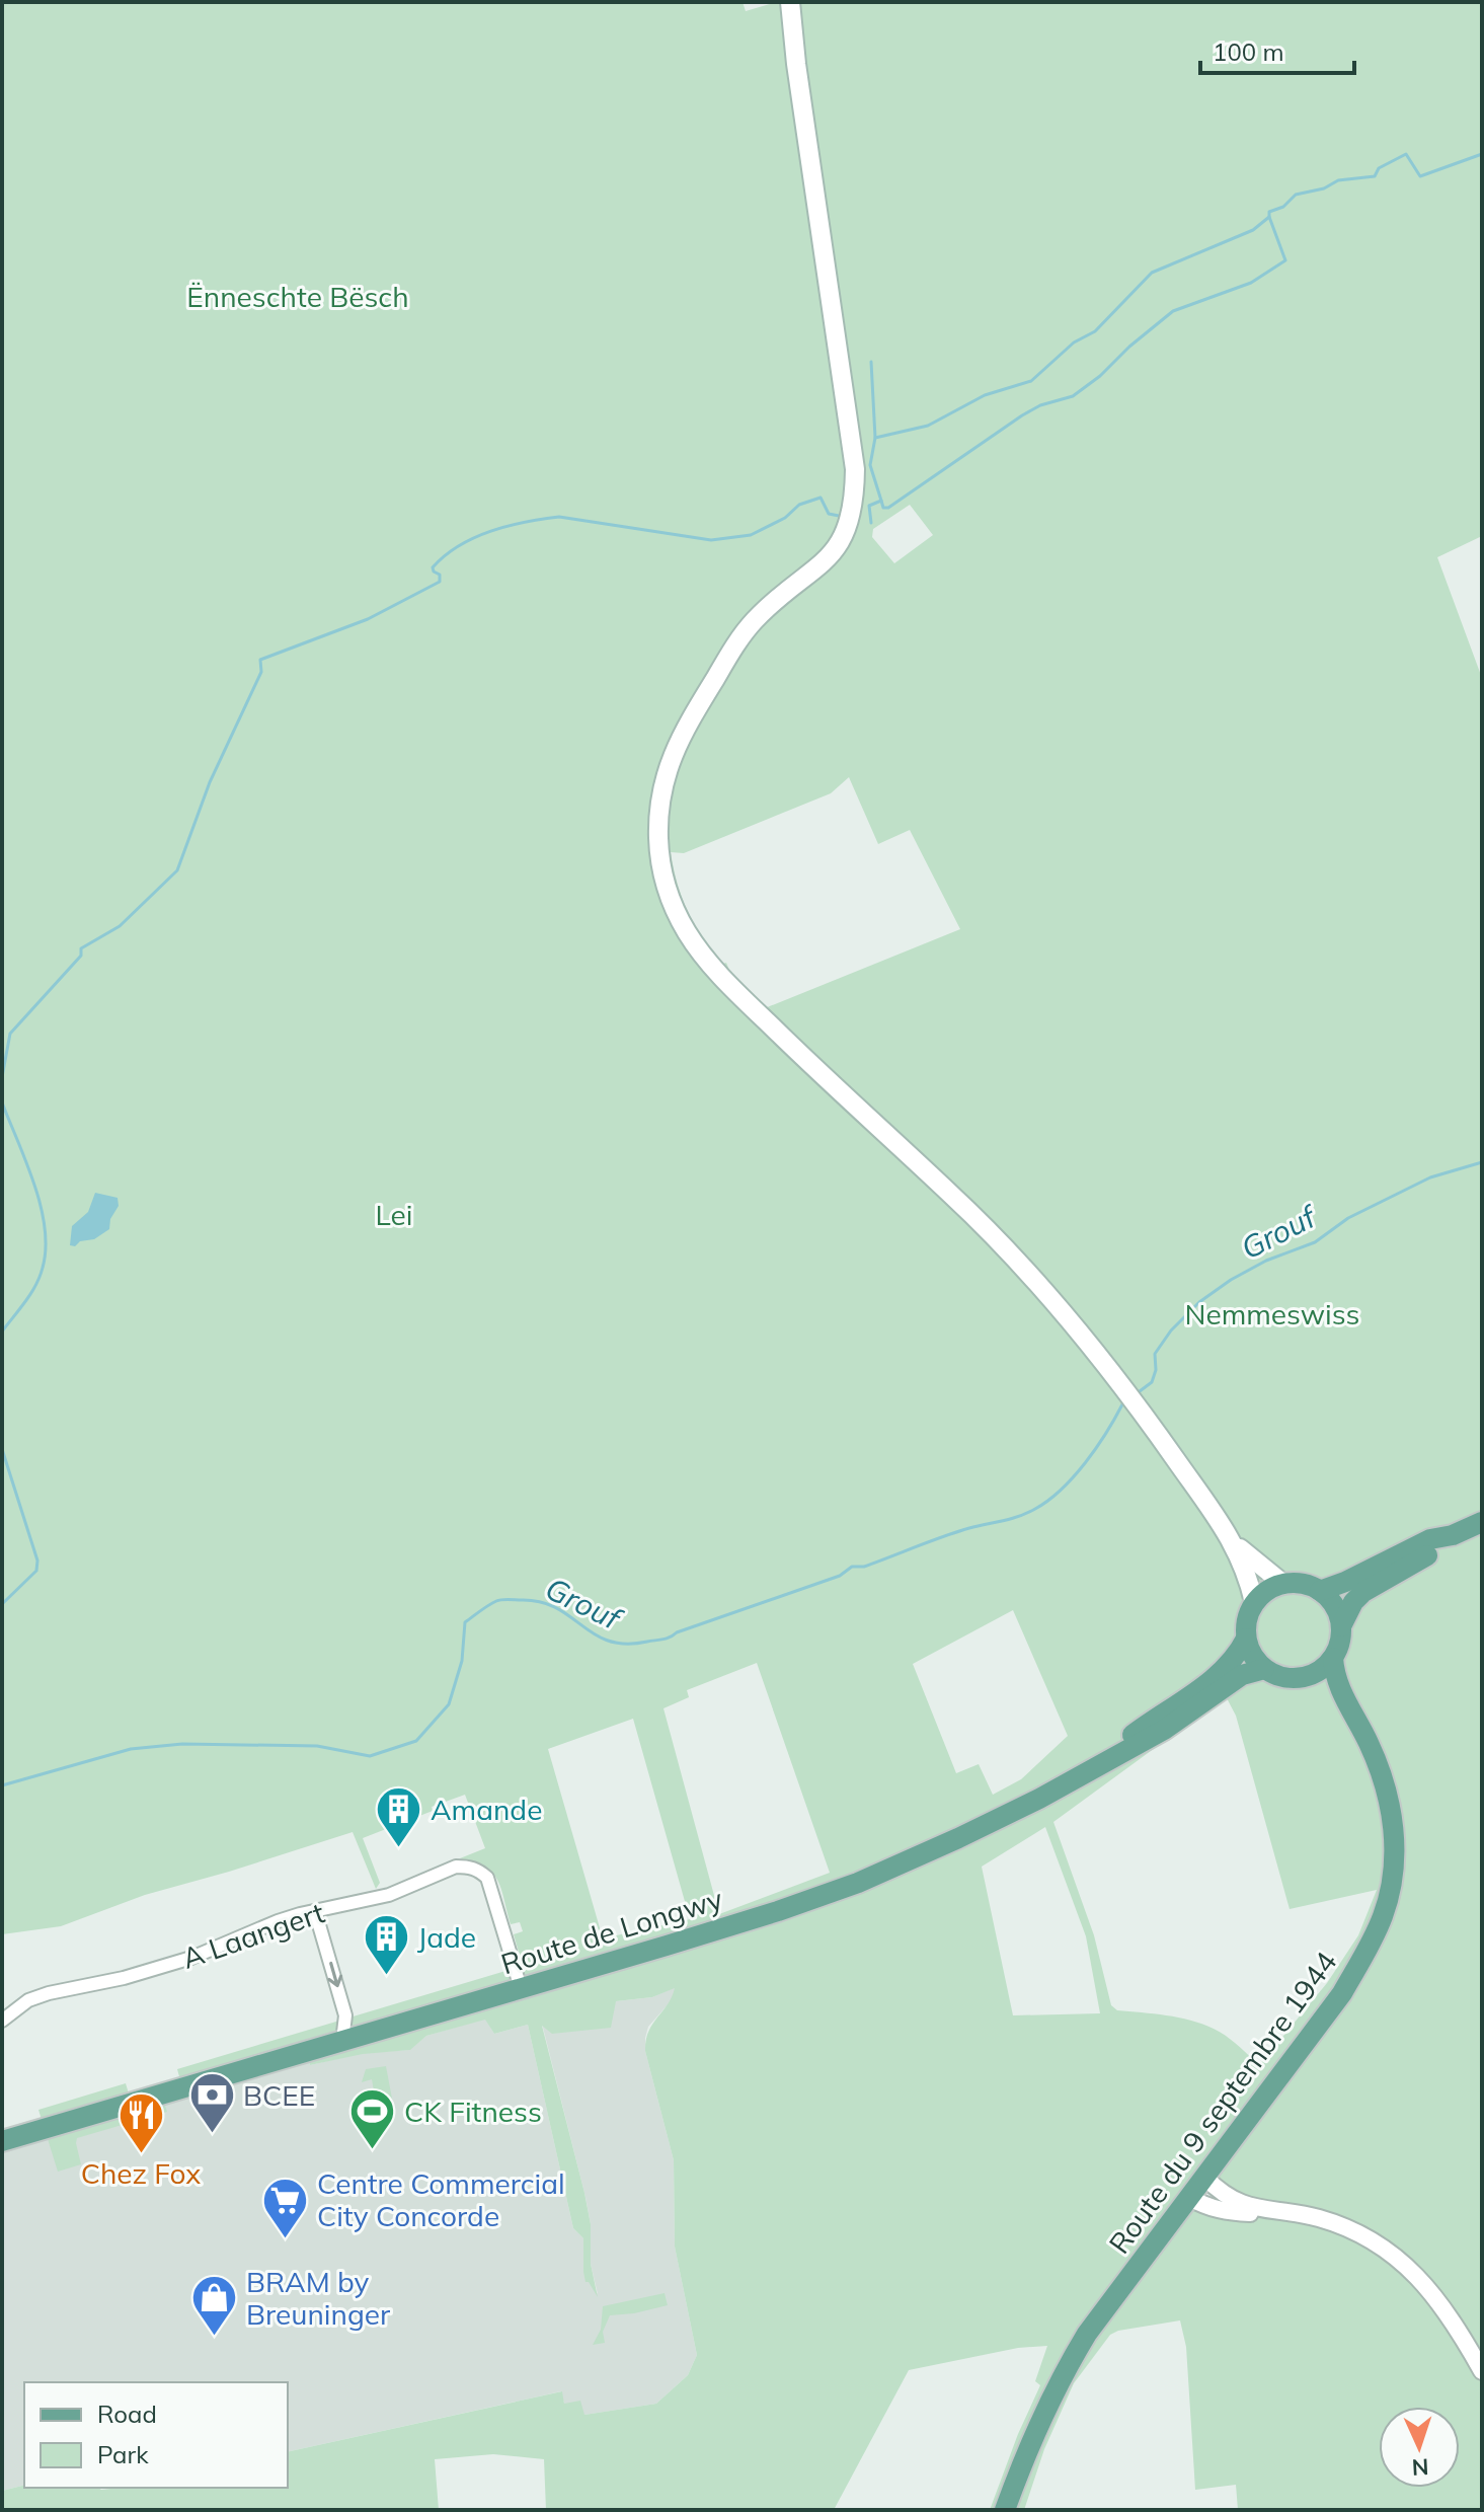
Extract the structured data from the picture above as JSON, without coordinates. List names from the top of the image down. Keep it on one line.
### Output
{"streets":{"main road":["Route de Longwy","Route du 9 septembre 1944"],"street":["A Laangert"]},"crossings":[["Route de Longwy","A Laangert"],["Route de Longwy","Route du 9 septembre 1944"]],"water":["Grouf"],"parks":["Ënneschte Bësch","Lei","Nemmeswiss"],"places":{"building":["Amande","Jade"],"bank":["BCEE"],"sports":["CK Fitness"],"restaurant":["Chez Fox"],"supermarket":["Centre Commercial City Concorde"],"shop":["BRAM by Breuninger"]},"legend":["Road","Park"],"scale_bar":"100 m","north":"bottom"}
